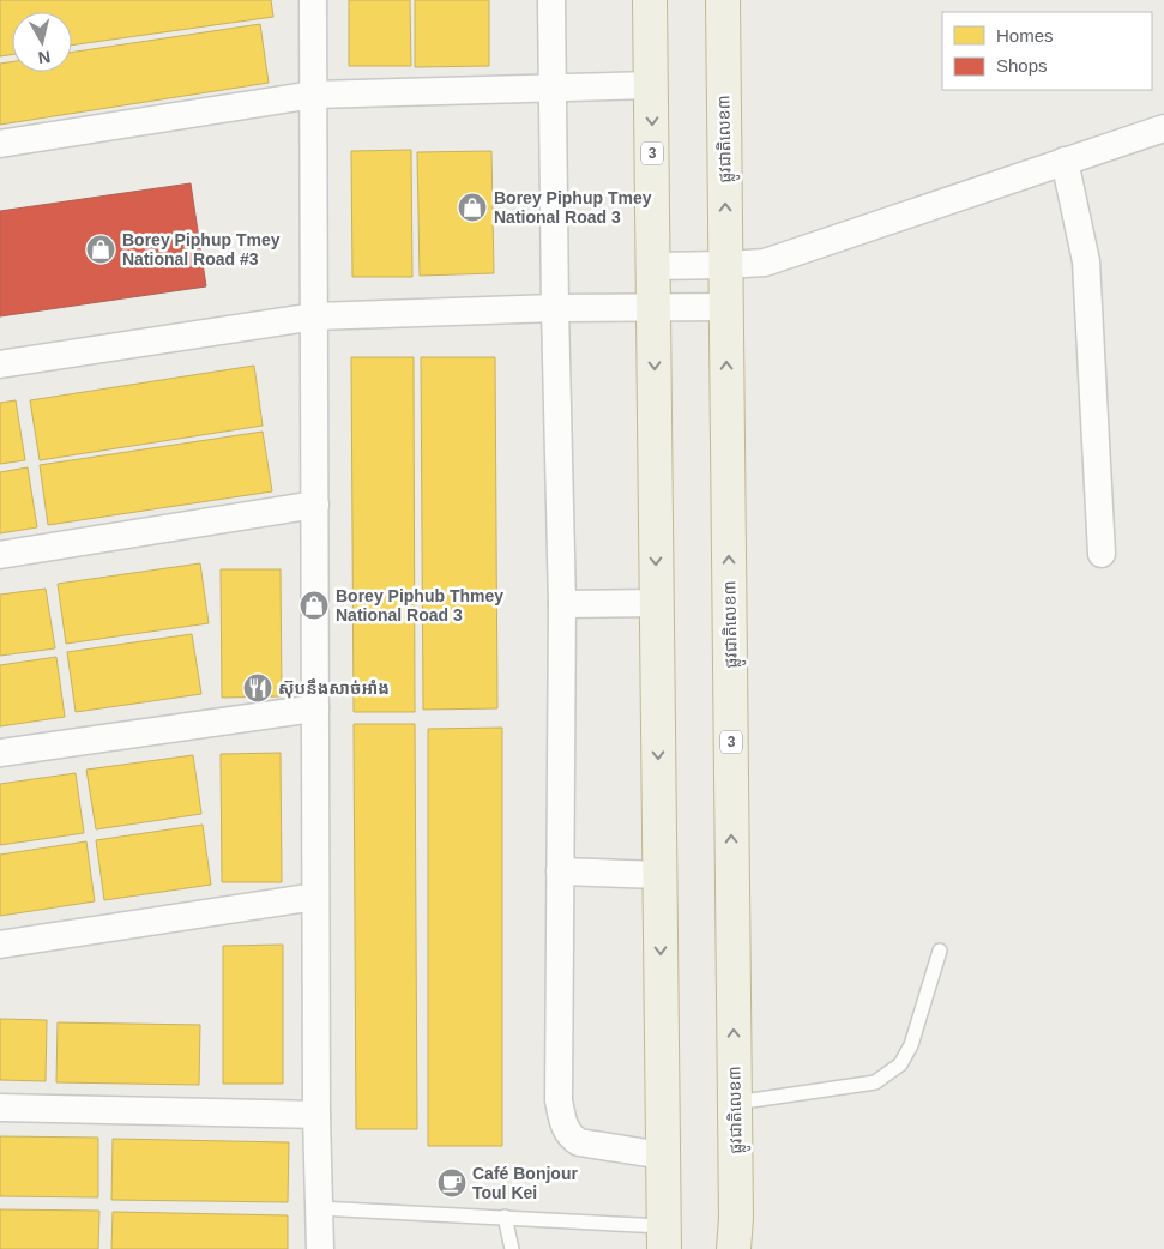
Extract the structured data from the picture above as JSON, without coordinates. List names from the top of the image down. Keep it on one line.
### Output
{"streets":{"highway":["ផ្លូវជាតិលេខ៣","3"]},"places":{"shop":["Borey Piphup Tmey National Road 3","Borey Piphup Tmey National Road #3","Borey Piphub Thmey National Road 3"],"restaurant":["ស៊ុបនឹងសាច់អាំង"],"cafe":["Café Bonjour Toul Kei"]},"legend":["Homes","Shops"],"north":"bottom"}
